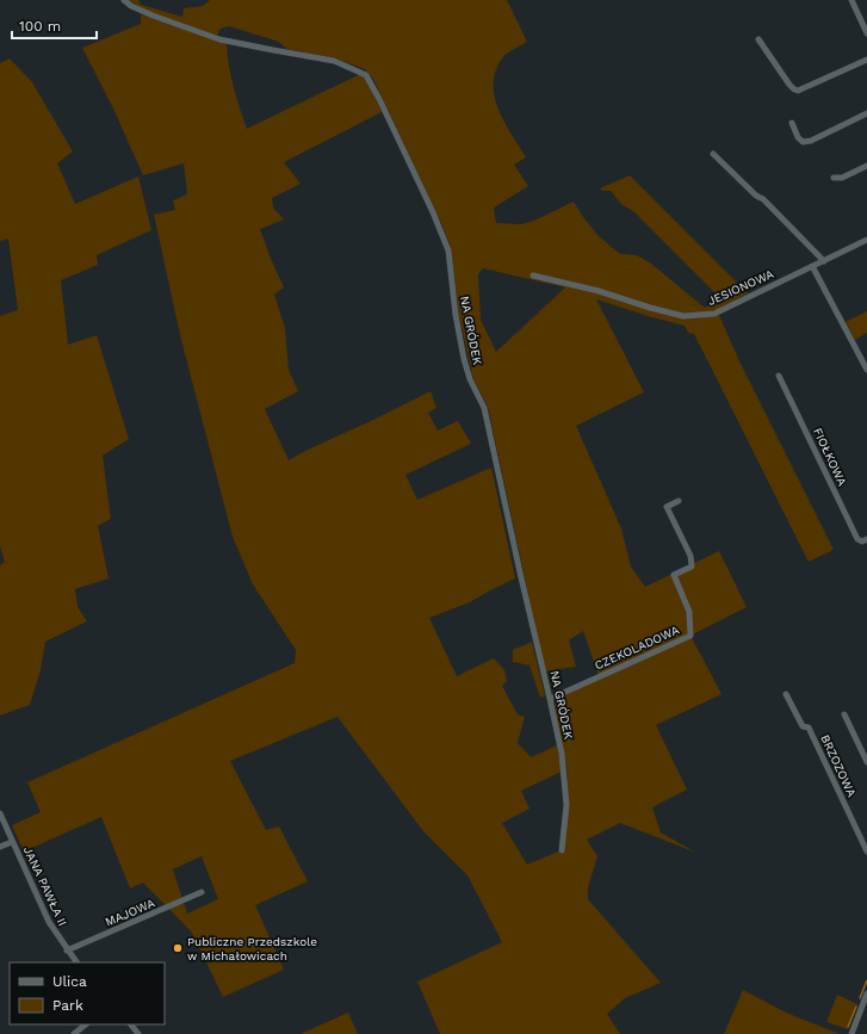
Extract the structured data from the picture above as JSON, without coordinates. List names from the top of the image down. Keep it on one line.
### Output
{"streets":{"street":["JESIONOWA","NA GRÓDEK","FIOŁKOWA","CZEKOLADOWA","BRZOZOWA","JANA PAWŁA II","MAJOWA"]},"crossings":[["NA GRÓDEK","CZEKOLADOWA"],["JANA PAWŁA II","MAJOWA"]],"places":["Publiczne Przedszkole w Michałowicach"],"legend":["Ulica","Park"],"scale_bar":"100 m"}
